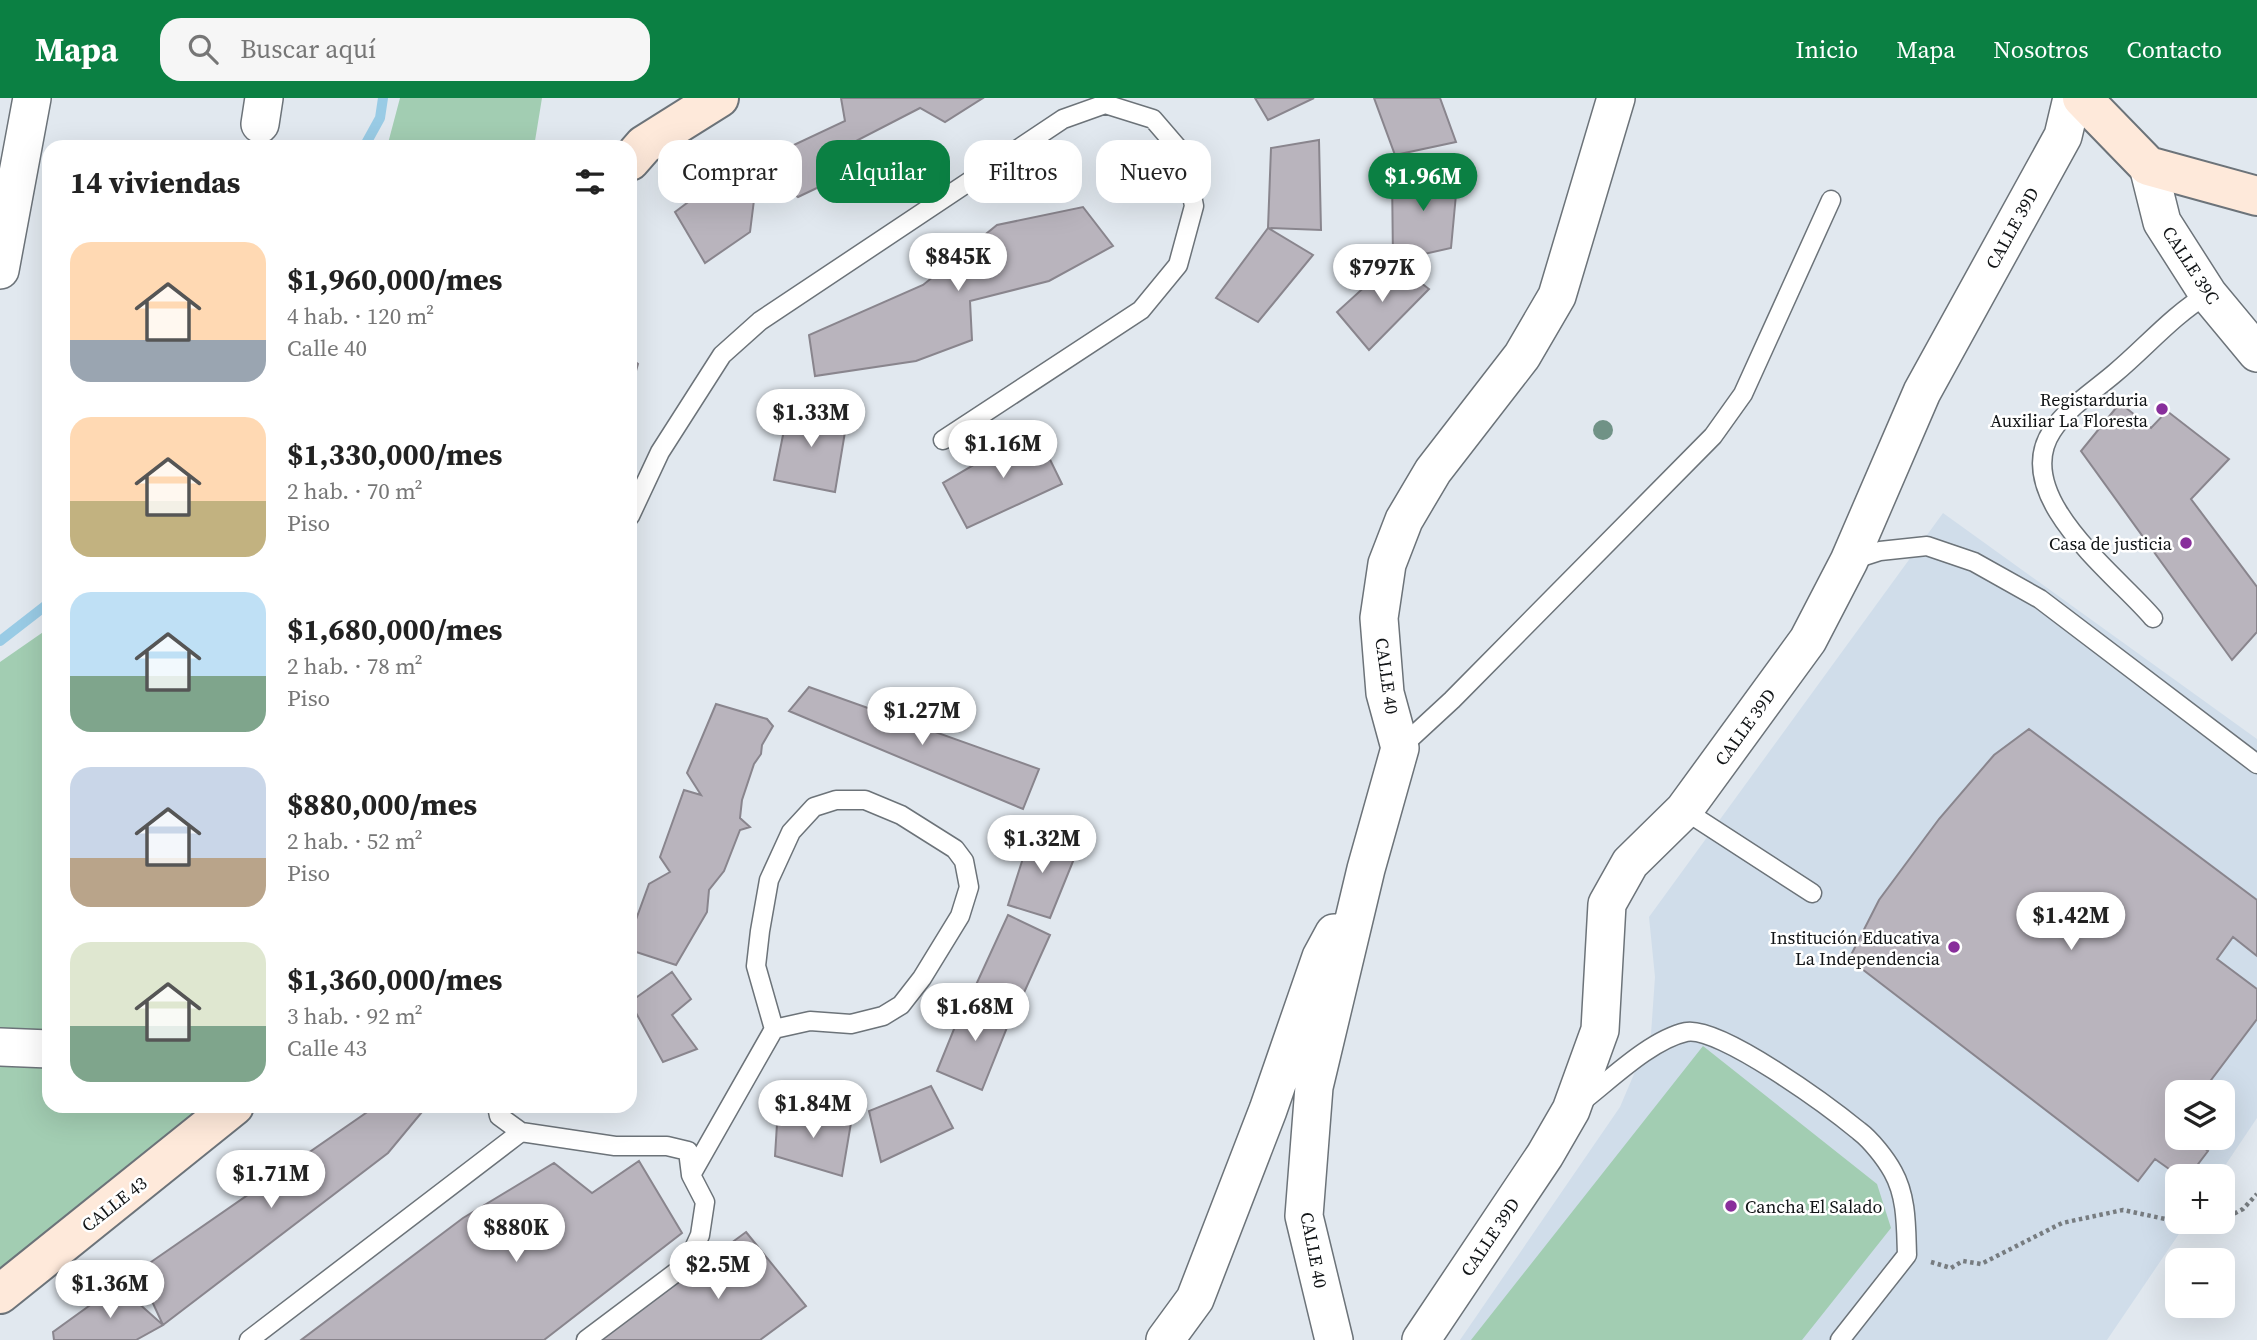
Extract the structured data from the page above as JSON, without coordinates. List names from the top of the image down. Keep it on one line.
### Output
{"streets":{"street":["CALLE 39D","CALLE 39C","CALLE 40","CALLE 43"]},"places":["Registarduria Auxiliar La Floresta","Casa de justicia","Institución Educativa La Independencia","Cancha El Salado"],"page":{"header":"Mapa","search":"Buscar aquí","nav":["Inicio","Mapa","Nosotros","Contacto"],"chip":["Comprar","Alquilar","Filtros","Nuevo"],"heading":"14 viviendas","price":["$1.96M","$845K","$797K","$1.33M","$1.16M","$1.27M","$1.32M","$1.42M","$1.68M","$1.84M","$1.71M","$880K","$2.5M","$1.36M"],"list":[{"name":"$1,960,000/mes","note":"4 hab. · 120 m² · Calle 40"},{"name":"$1,330,000/mes","note":"2 hab. · 70 m² · Piso"},{"name":"$1,680,000/mes","note":"2 hab. · 78 m² · Piso"},{"name":"$880,000/mes","note":"2 hab. · 52 m² · Piso"},{"name":"$1,360,000/mes","note":"3 hab. · 92 m² · Calle 43"}],"map_buttons":["+","−"]}}
